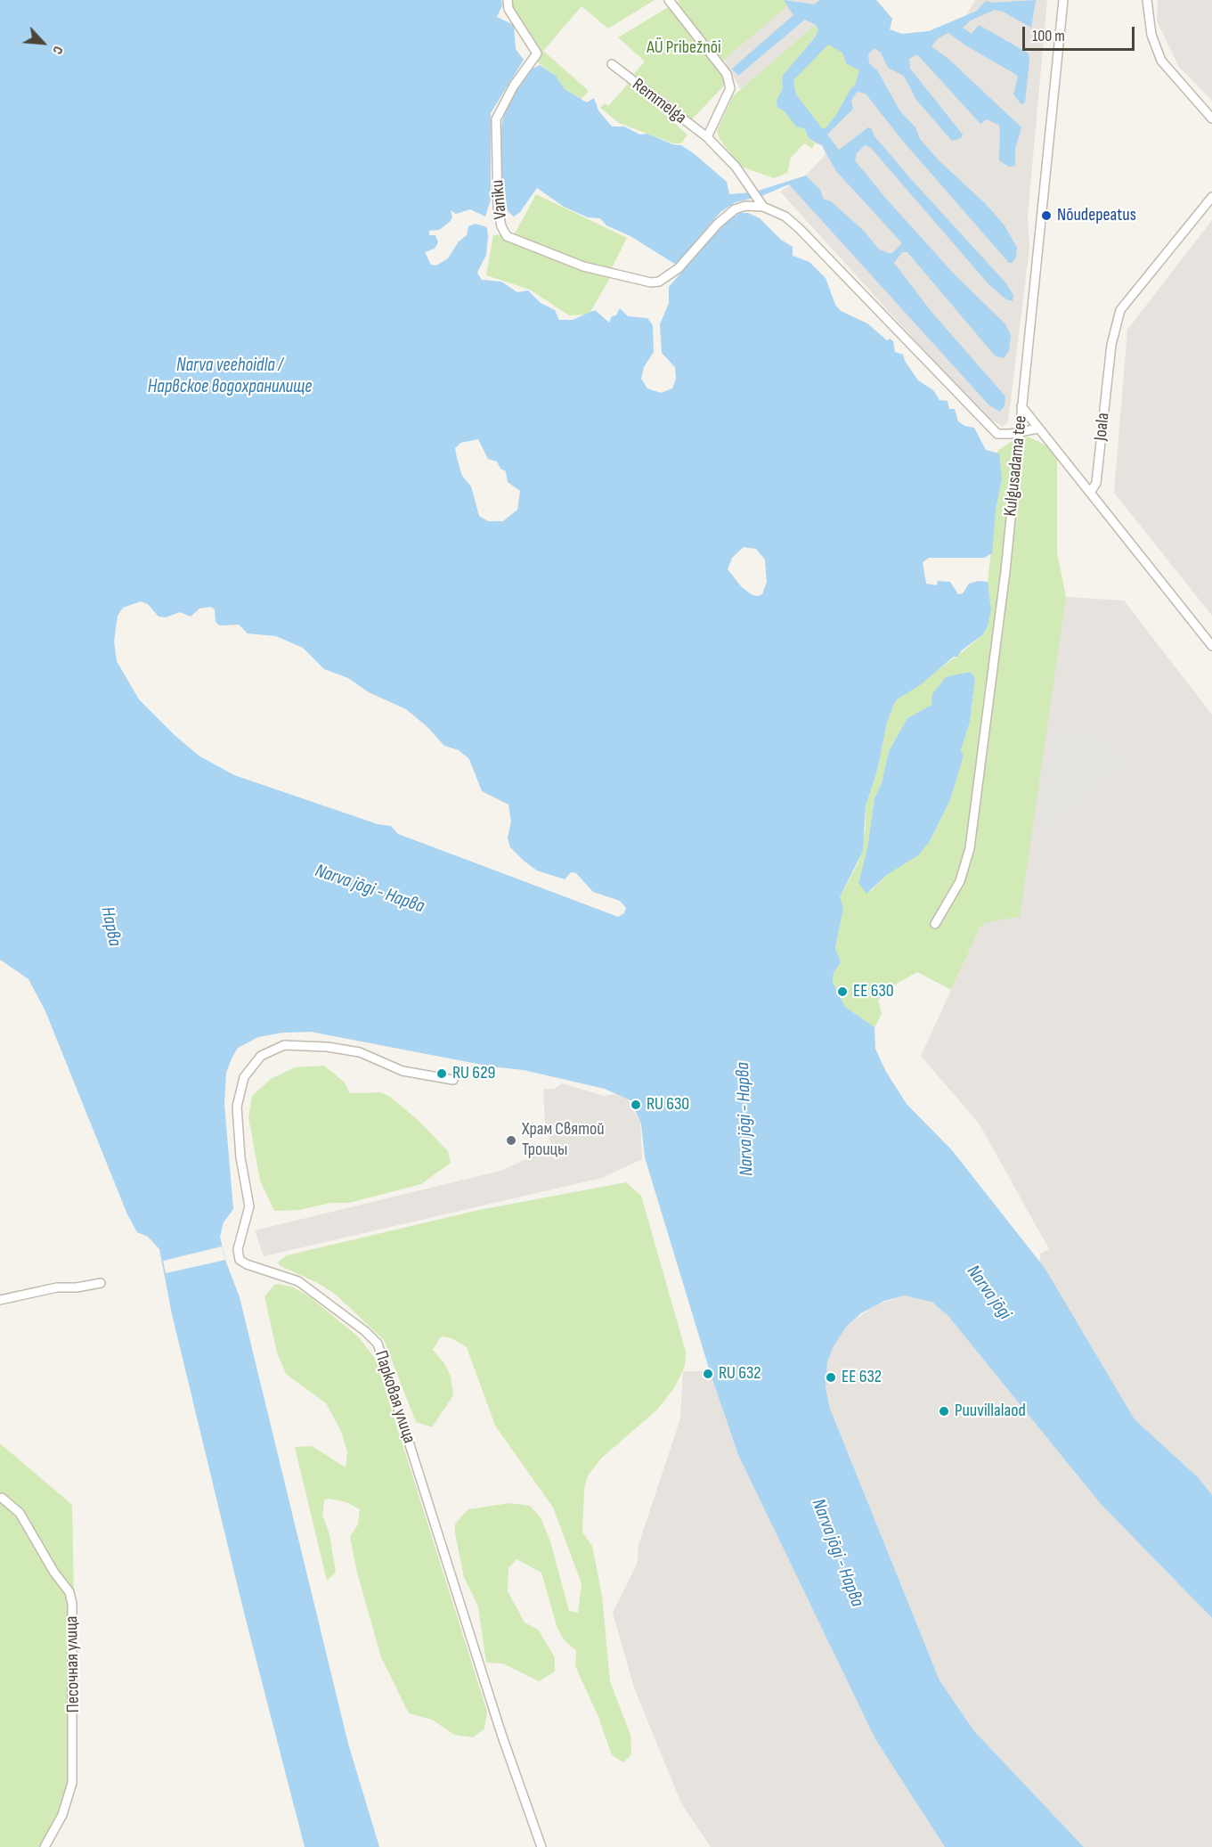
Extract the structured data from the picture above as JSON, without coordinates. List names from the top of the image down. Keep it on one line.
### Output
{"streets":{"street":["Remmelga","Vaniku","Joala","Kulgusadama tee","Парковая улица","Песочная улица"]},"crossings":[["Remmelga","Vaniku"]],"water":["Narva veehoidla / Нарвское водохранилище","Narva jõgi - Нарва","Нарва","Narva jõgi"],"parks":["AÜ Pribežnõi"],"places":["Nõudepeatus","EE 630","RU 629","RU 630","Храм Святой Троицы","RU 632","EE 632","Puuvillalaod"],"scale_bar":"100 m","north":"bottom right"}
